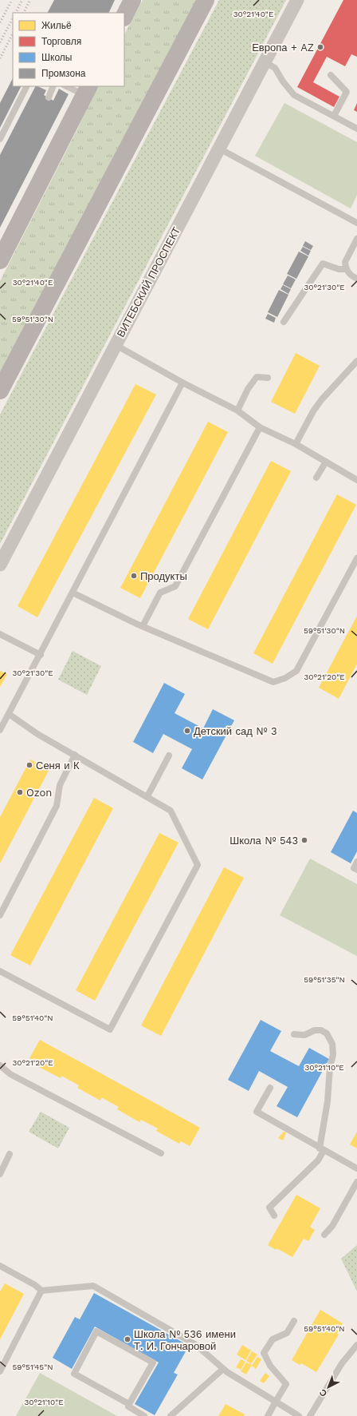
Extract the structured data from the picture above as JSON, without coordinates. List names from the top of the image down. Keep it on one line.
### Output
{"streets":{"street":["ВИТЕБСКИЙ ПРОСПЕКТ"]},"places":["Европа + AZ","Продукты","Детский сад № 3","Сеня и К","Ozon","Школа № 543","Школа № 536 имени Т. И. Гончаровой"],"legend":["Жильё","Торговля","Школы","Промзона"],"north":"bottom left","coordinates":["30°21'40\"E","30°21'30\"E","59°51'30\"N","30°21'20\"E","59°51'35\"N","59°51'40\"N","30°21'10\"E","59°51'45\"N"]}
